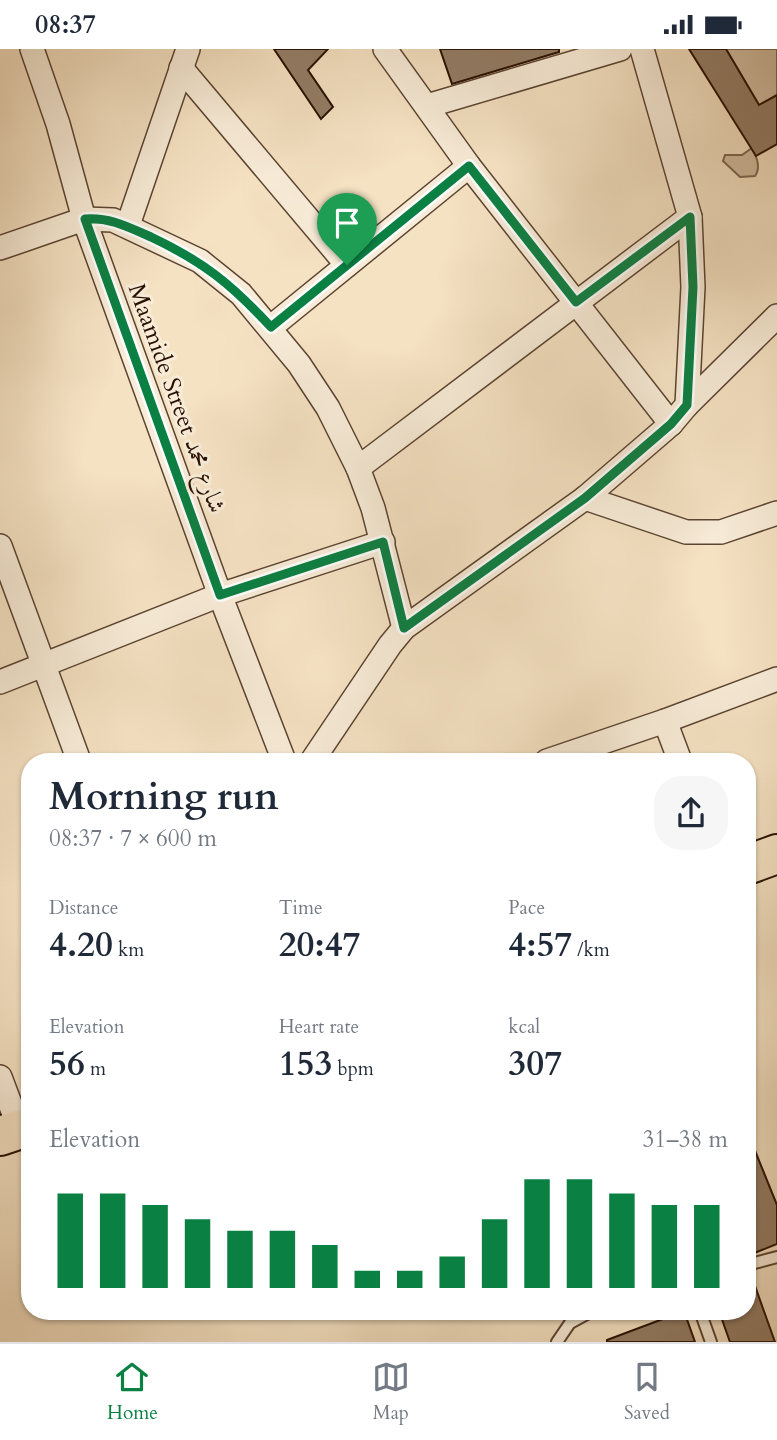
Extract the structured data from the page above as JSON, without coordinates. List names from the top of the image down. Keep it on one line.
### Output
{"streets":{"street":["Maamide Street شارع محمد"]},"page":{"status":"08:37","heading":["Morning run","08:37 · 7 × 600 m"],"stats":[["Distance","4.20 km"],["Time","20:47"],["Pace","4:57 /km"],["Elevation","56 m"],["Heart rate","153 bpm"],["kcal","307"]],"chart":["Elevation","31–38 m"],"tabs":["Home","Map","Saved"]}}
